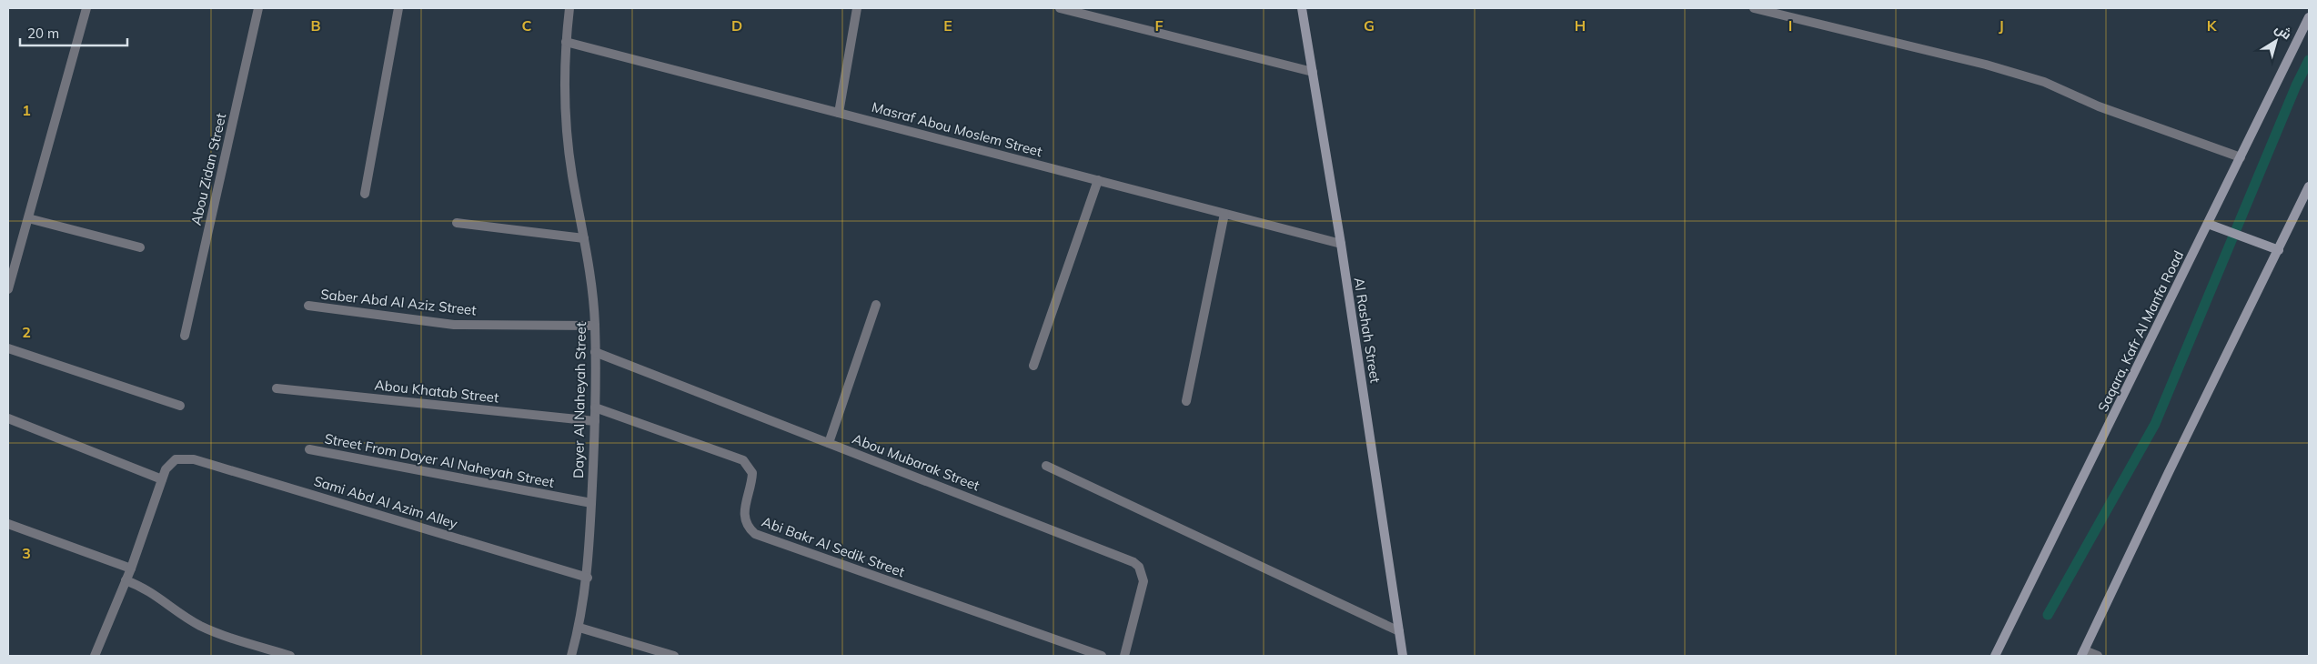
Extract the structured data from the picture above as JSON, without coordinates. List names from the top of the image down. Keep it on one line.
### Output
{"streets":{"street":["Masraf Abou Moslem Street","Abou Zidan Street","Saber Abd Al Aziz Street","Al Rashah Street","Saqara, Kafr Al Manfa Road","Abou Khatab Street","Dayer Al Naheyah Street","Street From Dayer Al Naheyah Street","Abou Mubarak Street","Sami Abd Al Azim Alley","Abi Bakr Al Sedik Street"]},"crossings":[["Masraf Abou Moslem Street","Al Rashah Street"],["Masraf Abou Moslem Street","Dayer Al Naheyah Street"],["Saber Abd Al Aziz Street","Dayer Al Naheyah Street"],["Abou Khatab Street","Dayer Al Naheyah Street"],["Dayer Al Naheyah Street","Street From Dayer Al Naheyah Street"],["Dayer Al Naheyah Street","Abou Mubarak Street"],["Dayer Al Naheyah Street","Sami Abd Al Azim Alley"],["Dayer Al Naheyah Street","Abi Bakr Al Sedik Street"]],"scale_bar":"20 m","north":"top right","grid":{"columns":["B","C","D","E","F","G","H","I","J","K"],"rows":["1","2","3"]}}
